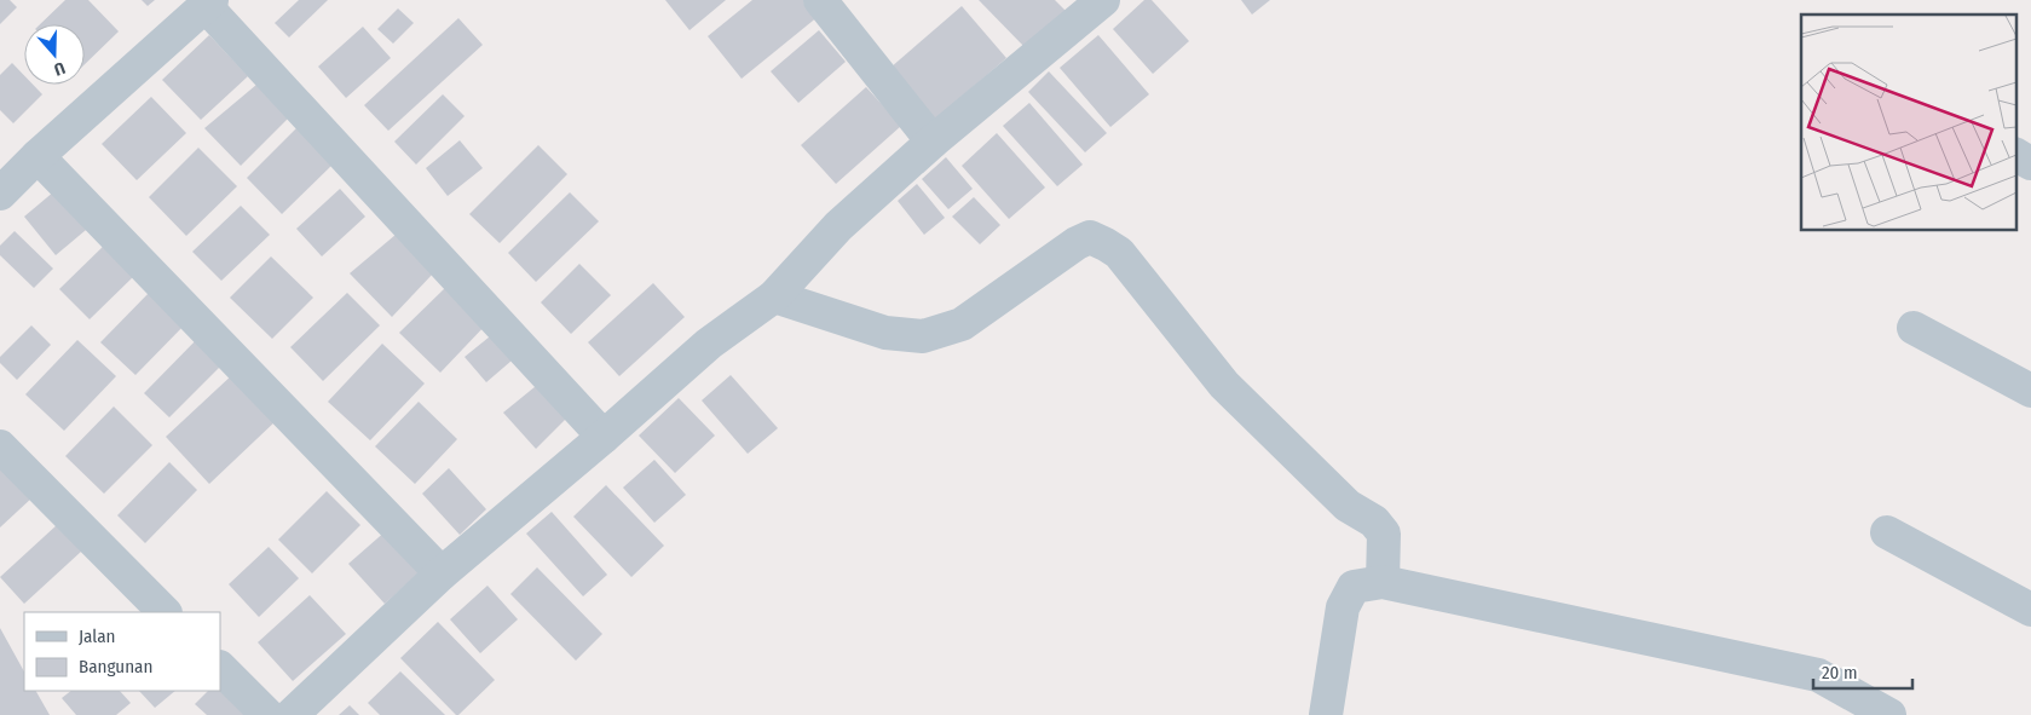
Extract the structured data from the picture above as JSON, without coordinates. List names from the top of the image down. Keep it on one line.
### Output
{"legend":["Jalan","Bangunan"],"scale_bar":"20 m","north":"bottom"}
